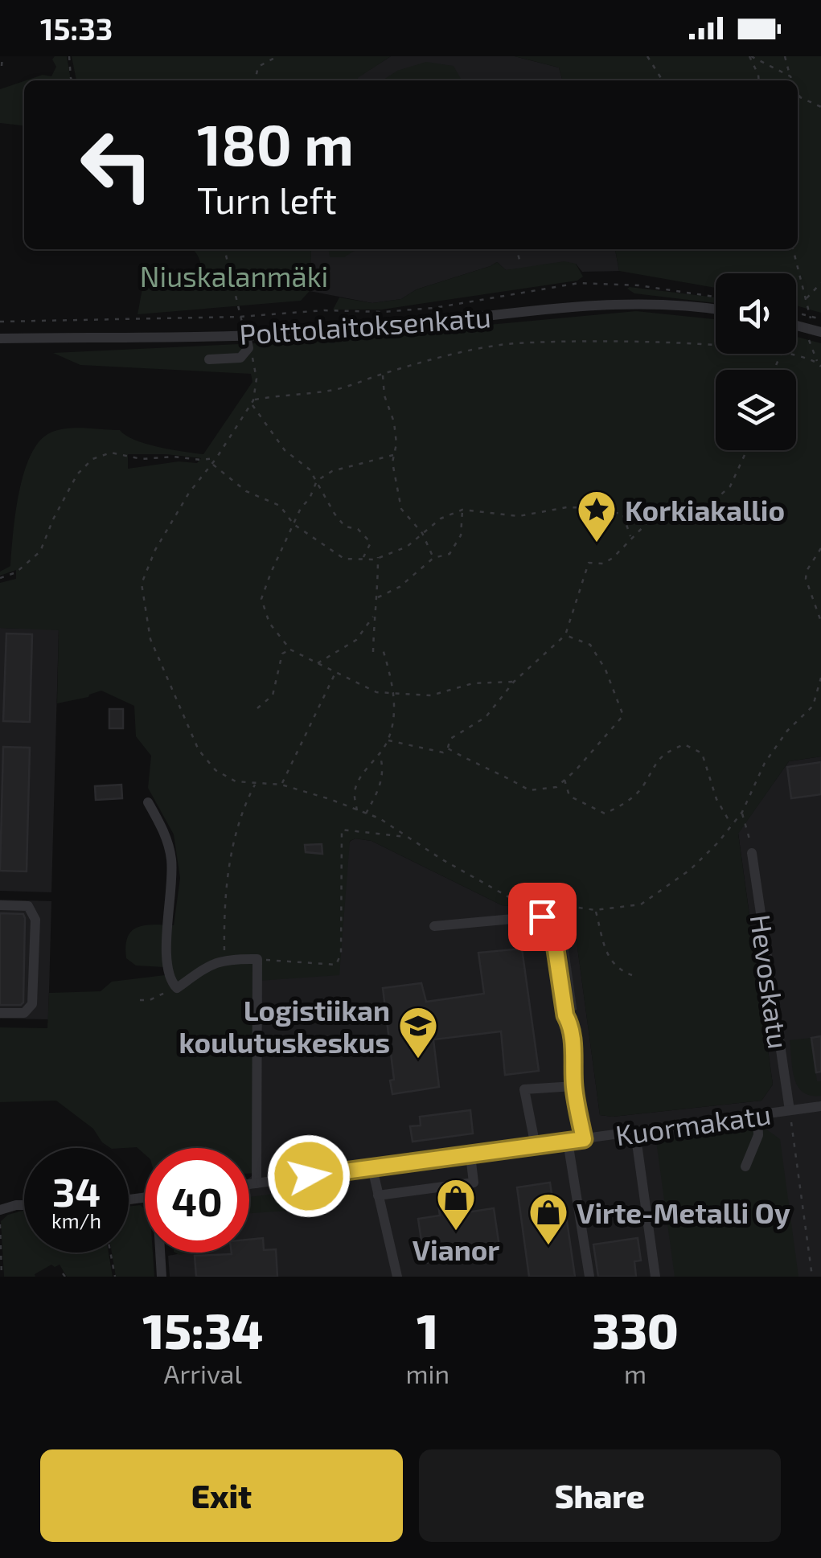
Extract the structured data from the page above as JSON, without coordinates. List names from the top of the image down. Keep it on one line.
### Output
{"streets":{"street":["Polttolaitoksenkatu","Hevoskatu","Kuormakatu"]},"crossings":[["Hevoskatu","Kuormakatu"]],"parks":["Niuskalanmäki"],"places":{"place":["Korkiakallio"],"school or university":["Logistiikan koulutuskeskus"],"shop":["Vianor","Virte-Metalli Oy"]},"page":{"status":"15:33","turn":["180 m","Turn left"],"speed":"34 km/h","limit":"40","eta":["15:34","Arrival","1","min","330","m"],"buttons":["Exit","Share"]}}
